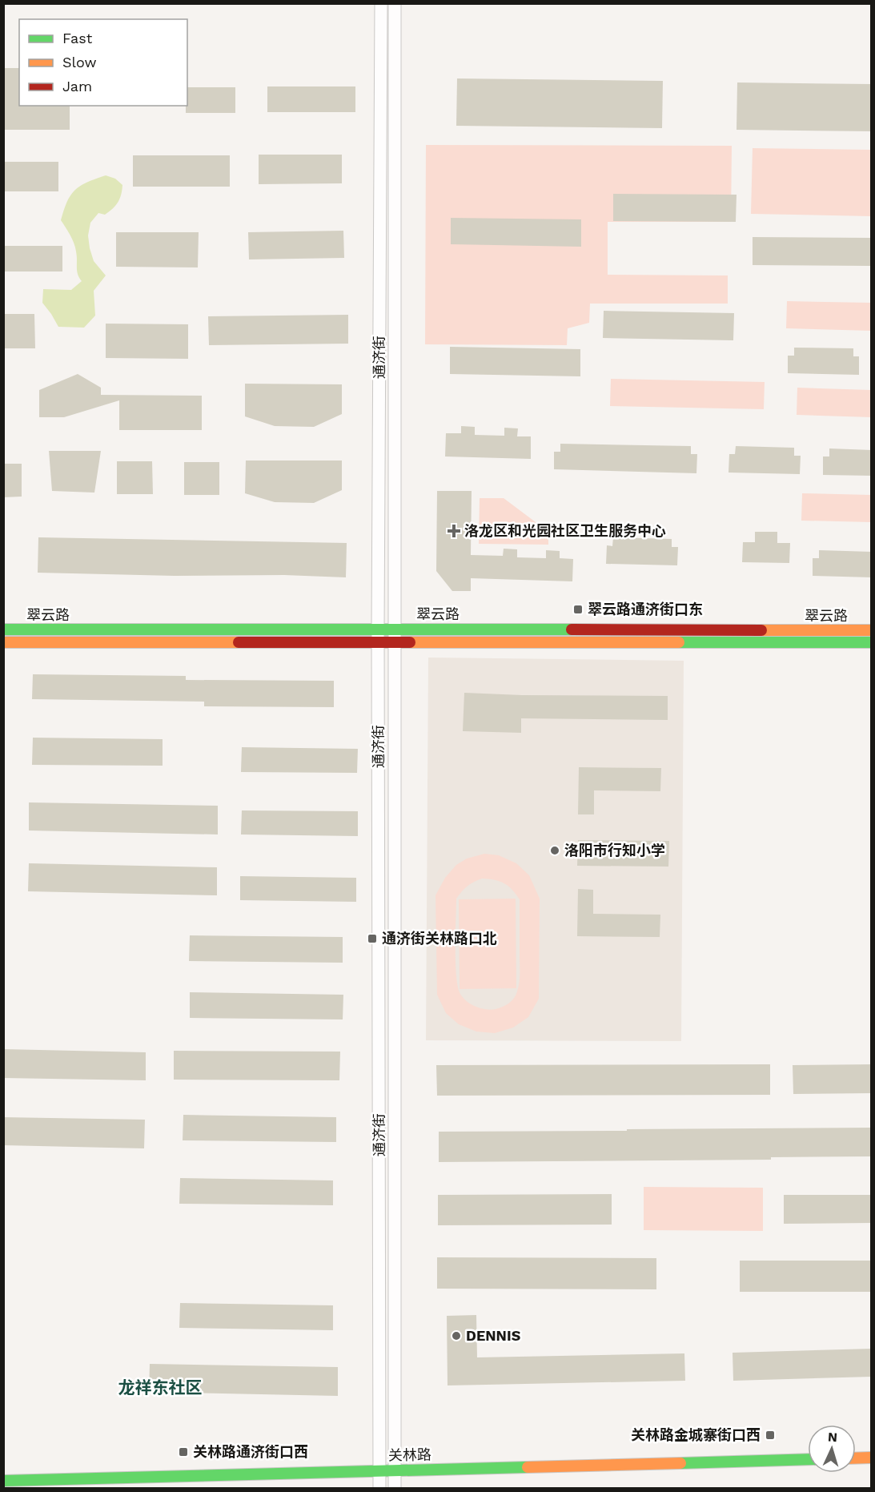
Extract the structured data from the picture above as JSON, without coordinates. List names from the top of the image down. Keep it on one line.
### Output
{"streets":{"street":["通济街","翠云路","关林路"]},"crossings":[["通济街","翠云路"],["通济街","关林路"]],"districts":["龙祥东社区"],"places":{"health":["洛龙区和光园社区卫生服务中心"],"transit":["翠云路通济街口东","通济街关林路口北","关林路金城寨街口西","关林路通济街口西"],"other":["洛阳市行知小学","DENNIS"]},"legend":["Fast","Slow","Jam"],"north":"top"}
